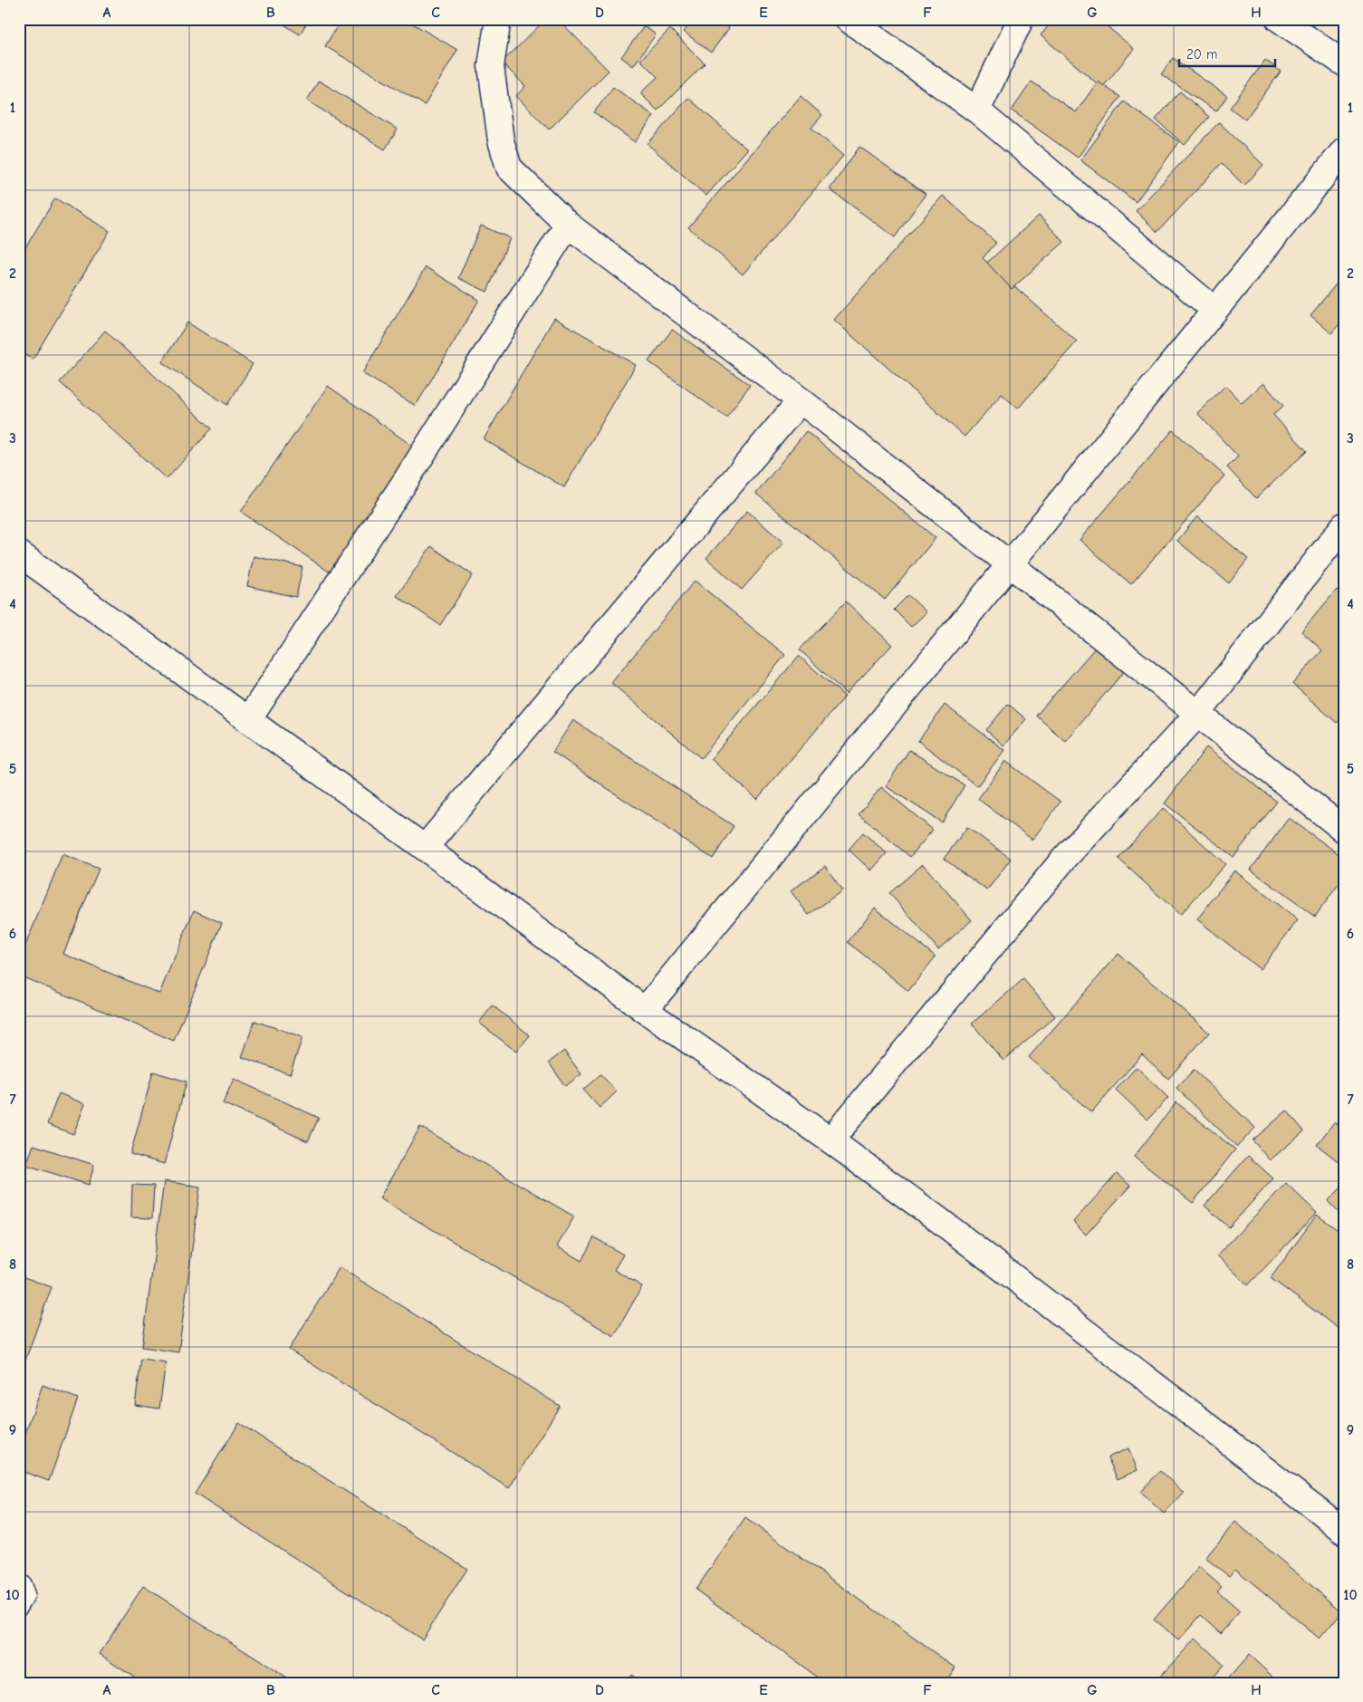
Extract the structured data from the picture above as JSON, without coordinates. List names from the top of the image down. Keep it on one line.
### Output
{"scale_bar":"20 m","grid":{"columns":["A","B","C","D","E","F","G","H"],"rows":["1","2","3","4","5","6","7","8","9","10"]}}
